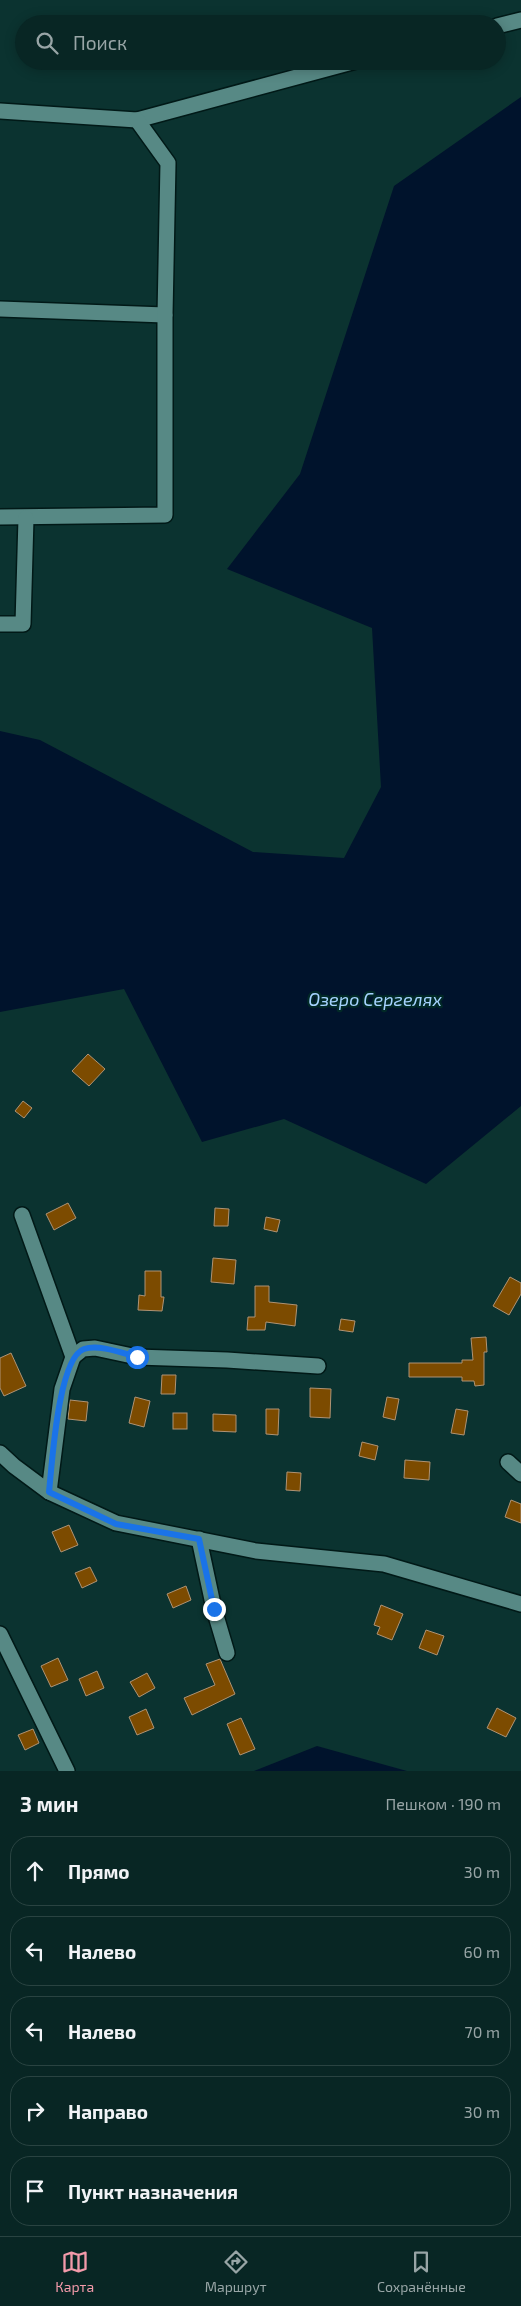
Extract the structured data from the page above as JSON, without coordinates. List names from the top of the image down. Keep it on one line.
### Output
{"water":["Озеро Сергелях"],"page":{"search":"Поиск","heading":["3 мин","Пешком · 190 m"],"list":[["Прямо","30 m"],["Налево","60 m"],["Налево","70 m"],["Направо","30 m"],"Пункт назначения"],"nav":["Карта","Маршрут","Сохранённые"]}}
